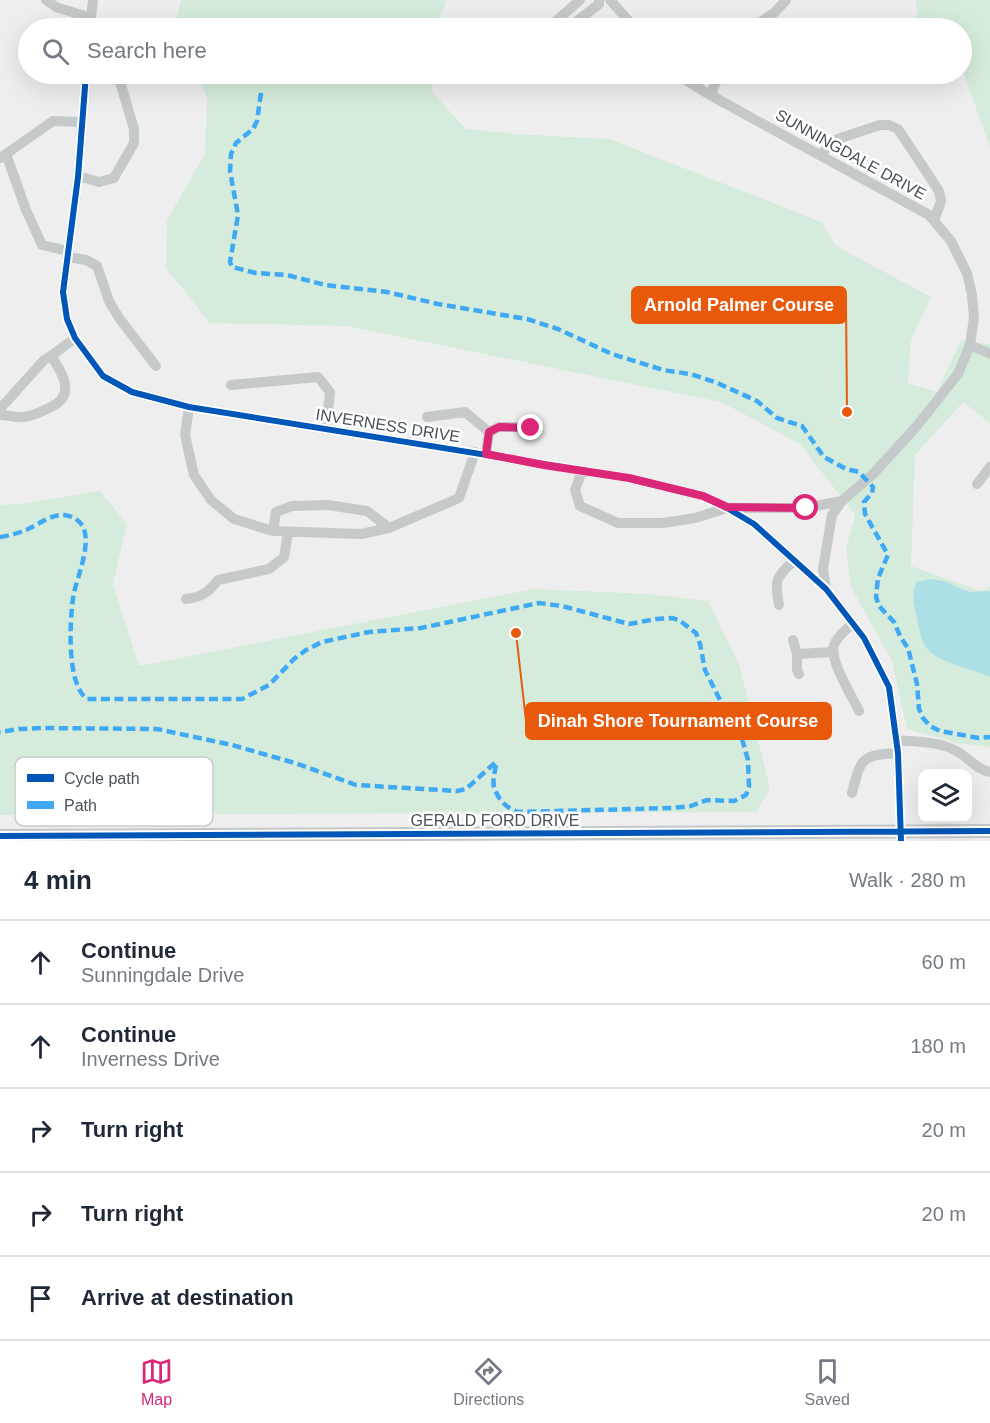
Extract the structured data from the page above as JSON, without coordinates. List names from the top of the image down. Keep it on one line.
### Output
{"streets":{"main road":["GERALD FORD DRIVE"],"street":["SUNNINGDALE DRIVE","INVERNESS DRIVE"]},"crossings":[["SUNNINGDALE DRIVE","INVERNESS DRIVE"],["INVERNESS DRIVE","GERALD FORD DRIVE"]],"places":["Arnold Palmer Course","Dinah Shore Tournament Course"],"legend":["Cycle path","Path"],"page":{"search":"Search here","heading":["4 min","Walk · 280 m"],"list":[["Continue","Sunningdale Drive","60 m"],["Continue","Inverness Drive","180 m"],["Turn right","20 m"],["Turn right","20 m"],"Arrive at destination"],"nav":["Map","Directions","Saved"]}}
